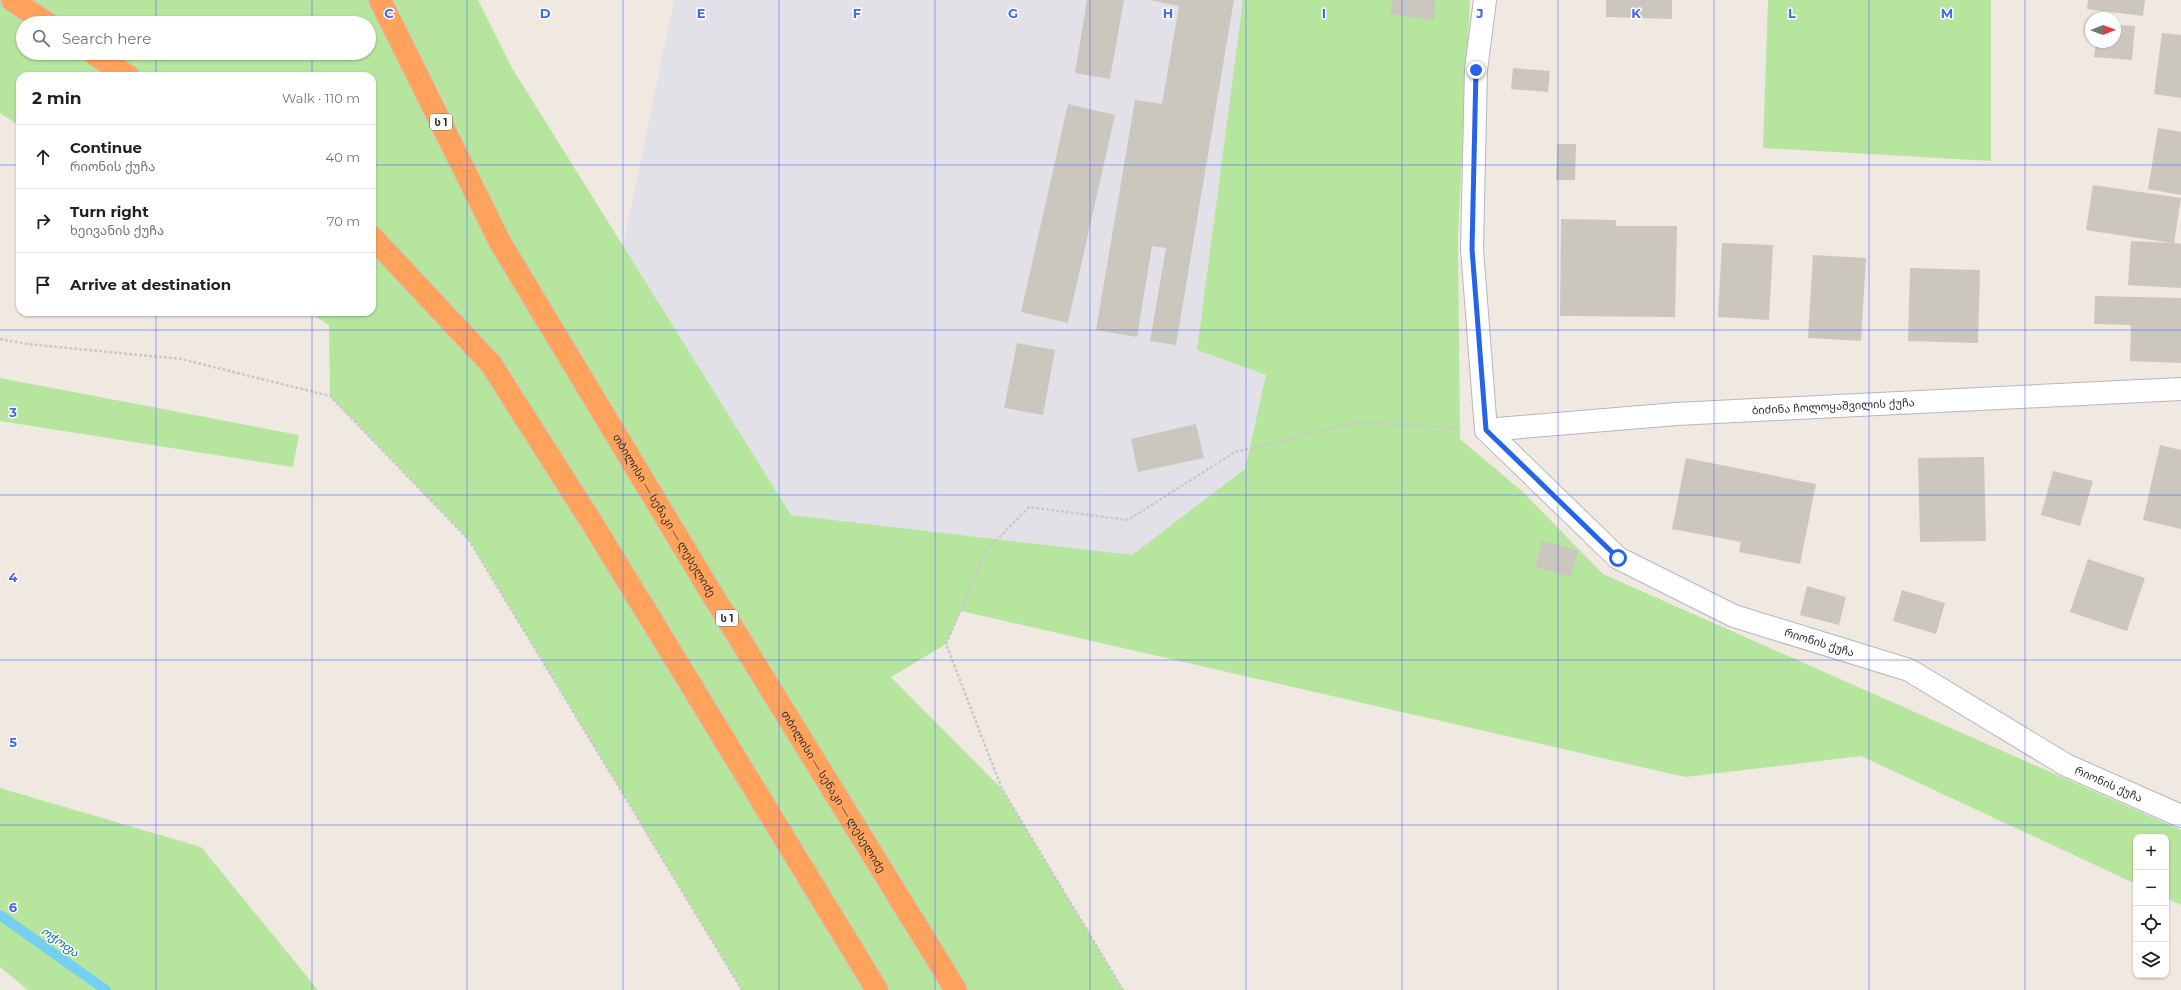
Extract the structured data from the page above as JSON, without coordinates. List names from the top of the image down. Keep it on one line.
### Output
{"streets":{"highway":["ს 1","თბილისი — სენაკი — ლესელიძე"],"street":["ბიძინა ჩოლოყაშვილის ქუჩა","რიონის ქუჩა"]},"crossings":[["ბიძინა ჩოლოყაშვილის ქუჩა","რიონის ქუჩა"]],"water":["ოჭოფა"],"north":"right","page":{"search":"Search here","heading":["2 min","Walk · 110 m"],"list":[["Continue","რიონის ქუჩა","40 m"],["Turn right","ხეივანის ქუჩა","70 m"],"Arrive at destination"],"map_buttons":["+","−"]},"grid":{"columns":["C","D","E","F","G","H","I","J","K","L","M"],"rows":["3","4","5","6"]}}
